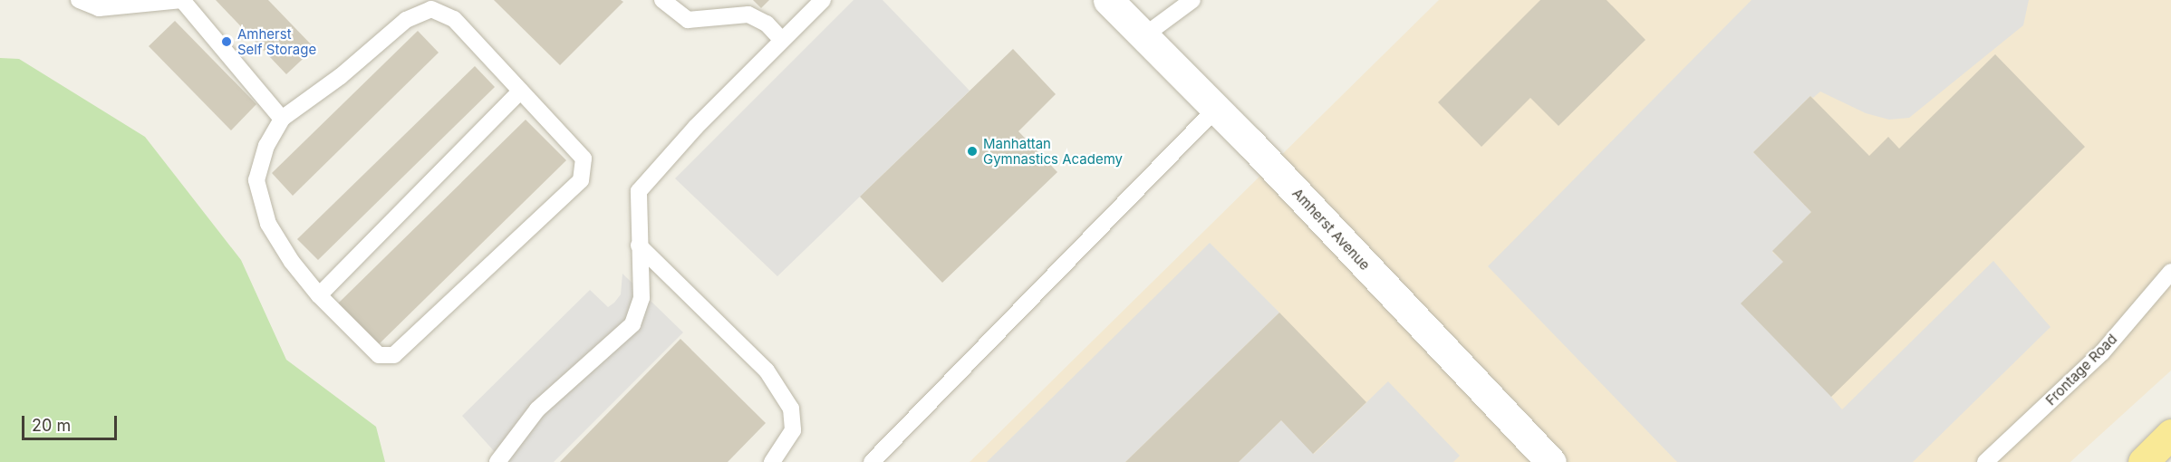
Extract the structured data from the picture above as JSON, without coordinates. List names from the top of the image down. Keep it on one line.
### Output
{"streets":{"street":["Amherst Avenue"],"lane":["Frontage Road"]},"places":["Amherst Self Storage","Manhattan Gymnastics Academy"],"scale_bar":"20 m"}
